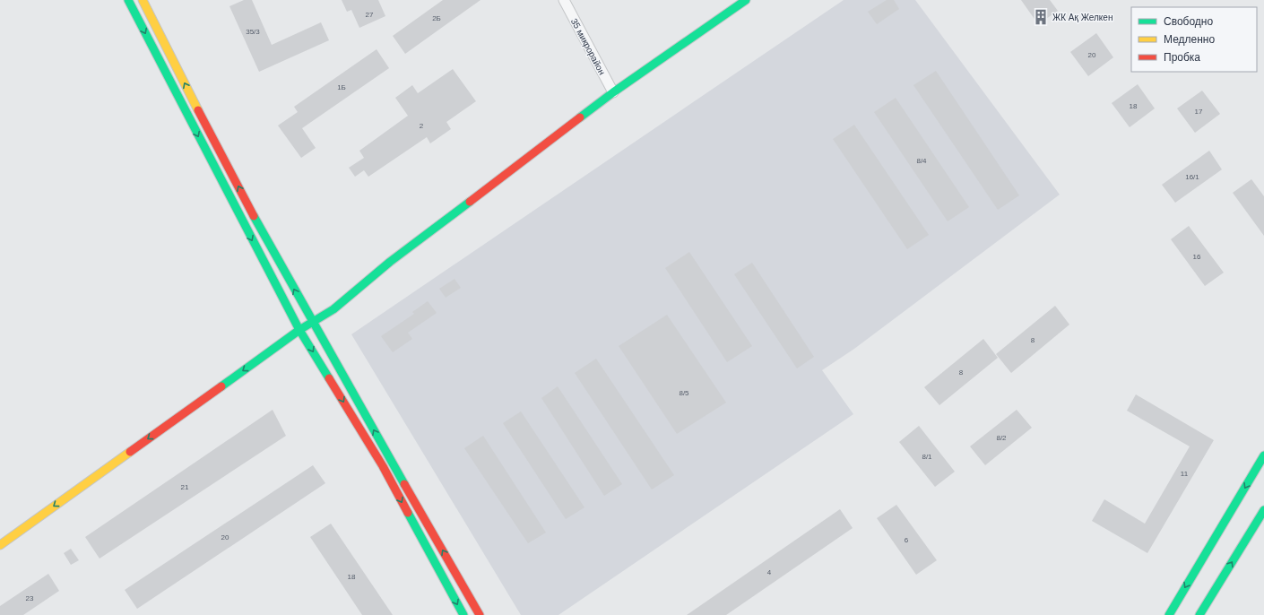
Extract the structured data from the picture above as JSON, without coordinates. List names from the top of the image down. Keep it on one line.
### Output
{"streets":{"street":["35 микрорайон"]},"places":{"building":["ЖК Ақ Желкен"]},"house_numbers":["27","2Б","35/3","20","1Б","18","17","2","8/4","16/1","16","8","8","8/5","8/2","8/1","11","21","20","6","4","18","23"],"legend":["Свободно","Медленно","Пробка"]}
